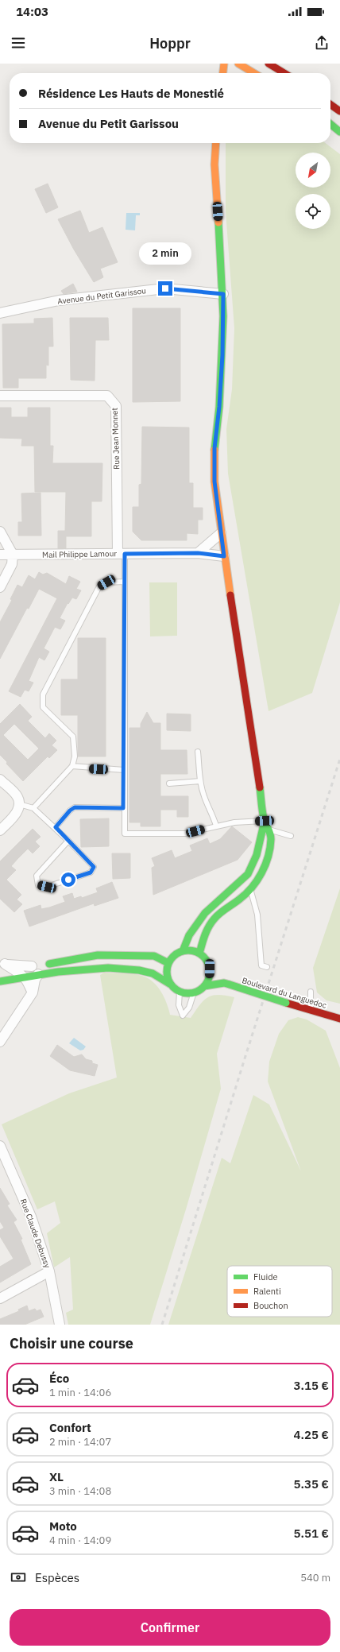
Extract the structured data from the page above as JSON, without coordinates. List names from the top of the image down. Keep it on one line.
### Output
{"streets":{"main road":["Boulevard du Languedoc"],"street":["Avenue du Petit Garissou","Rue Jean Monnet","Mail Philippe Lamour","Rue Claude Debussy"]},"crossings":[["Rue Jean Monnet","Mail Philippe Lamour"]],"legend":["Fluide","Ralenti","Bouchon"],"north":"bottom left","page":{"status":"14:03","header":"Hoppr","banner":["Résidence Les Hauts de Monestié","Avenue du Petit Garissou"],"bubble":"2 min","heading":"Choisir une course","list":[{"name":"Éco","note":"1 min · 14:06","value":"3.15 €"},{"name":"Confort","note":"2 min · 14:07","value":"4.25 €"},{"name":"XL","note":"3 min · 14:08","value":"5.35 €"},{"name":"Moto","note":"4 min · 14:09","value":"5.51 €"}],"pay":["Espèces","540 m"],"buttons":"Confirmer"}}
